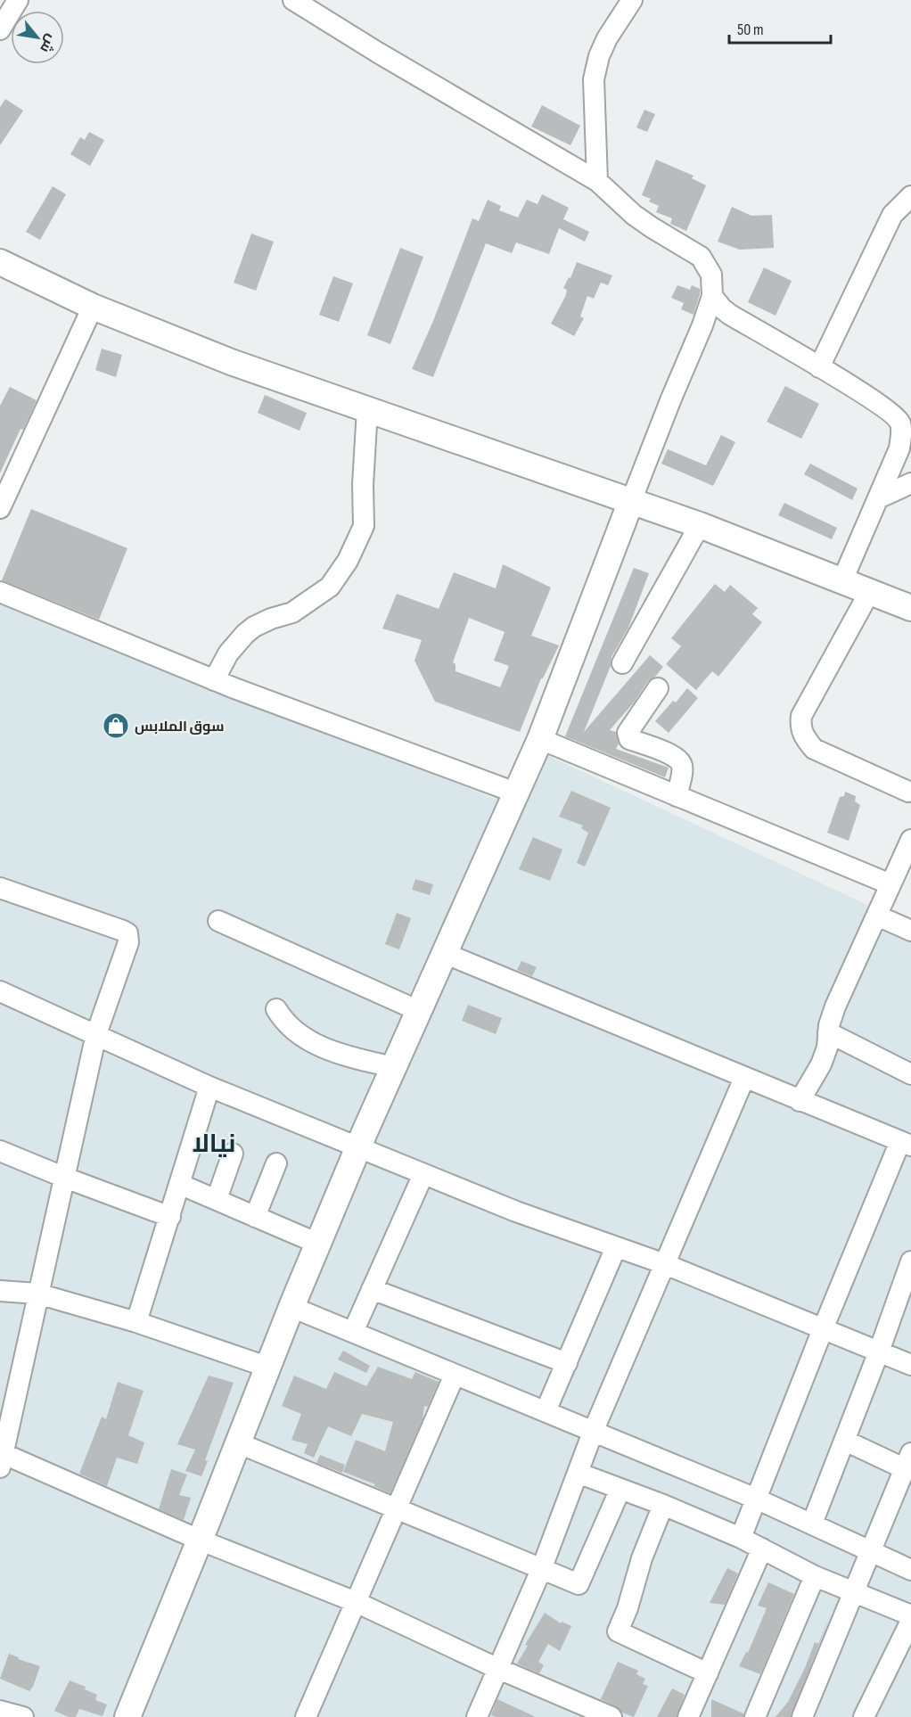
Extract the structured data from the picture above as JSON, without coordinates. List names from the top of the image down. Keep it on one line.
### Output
{"districts":["نيالا"],"places":{"shop":["سوق الملابس"]},"scale_bar":"50 m","north":"bottom right"}
